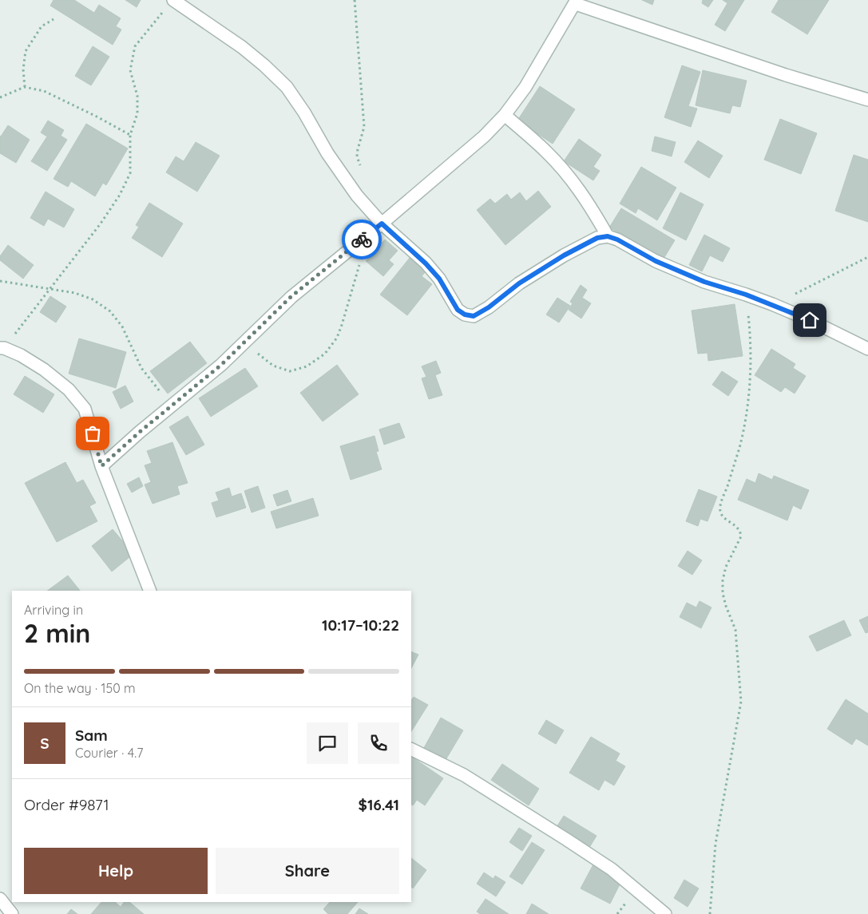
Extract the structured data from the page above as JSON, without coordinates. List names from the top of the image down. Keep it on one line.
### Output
{"page":{"heading":["2 min","Arriving in","10:17–10:22"],"panel":["Sam","Courier · 4.7","Order #9871","$16.41"],"bar":"On the way · 150 m","round":"S","buttons":["Help","Share"]}}
